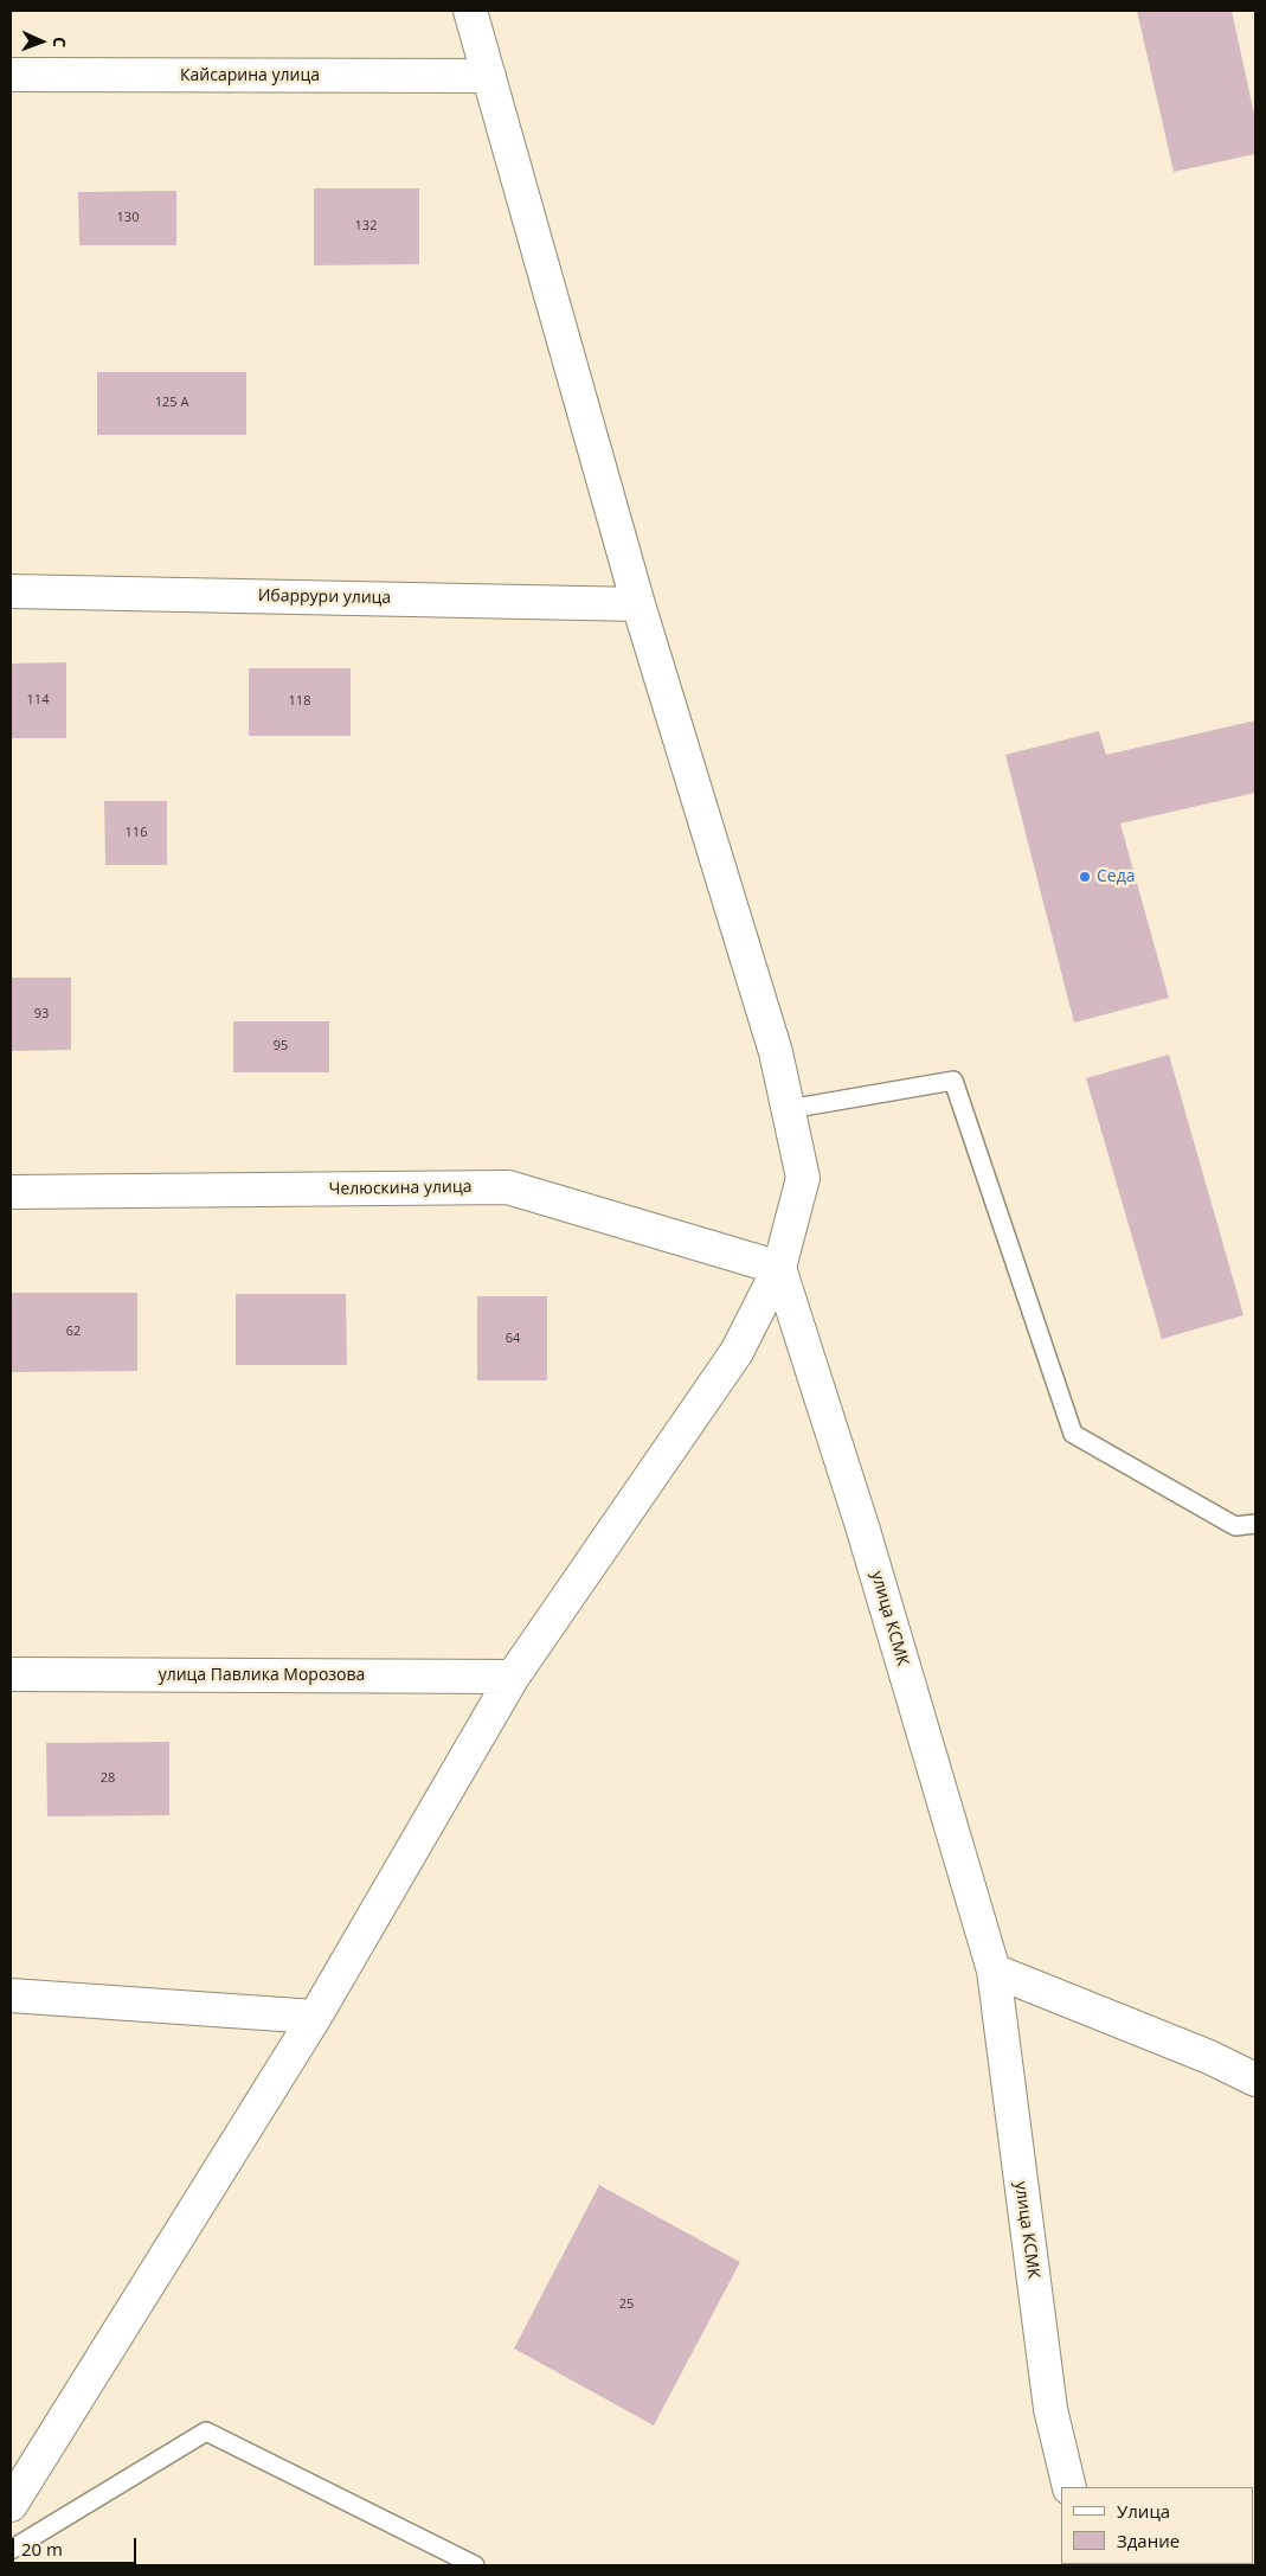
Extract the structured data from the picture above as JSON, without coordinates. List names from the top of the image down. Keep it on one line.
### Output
{"streets":{"street":["Кайсарина улица","Ибаррури улица","Челюскина улица","улица КСМК","улица Павлика Морозова"]},"crossings":[["Челюскина улица","улица КСМК"]],"places":["Седа"],"house_numbers":["130","132","125 А","114","118","116","93","95","62","64","28","25"],"legend":["Улица","Здание"],"scale_bar":"20 m","north":"right"}
